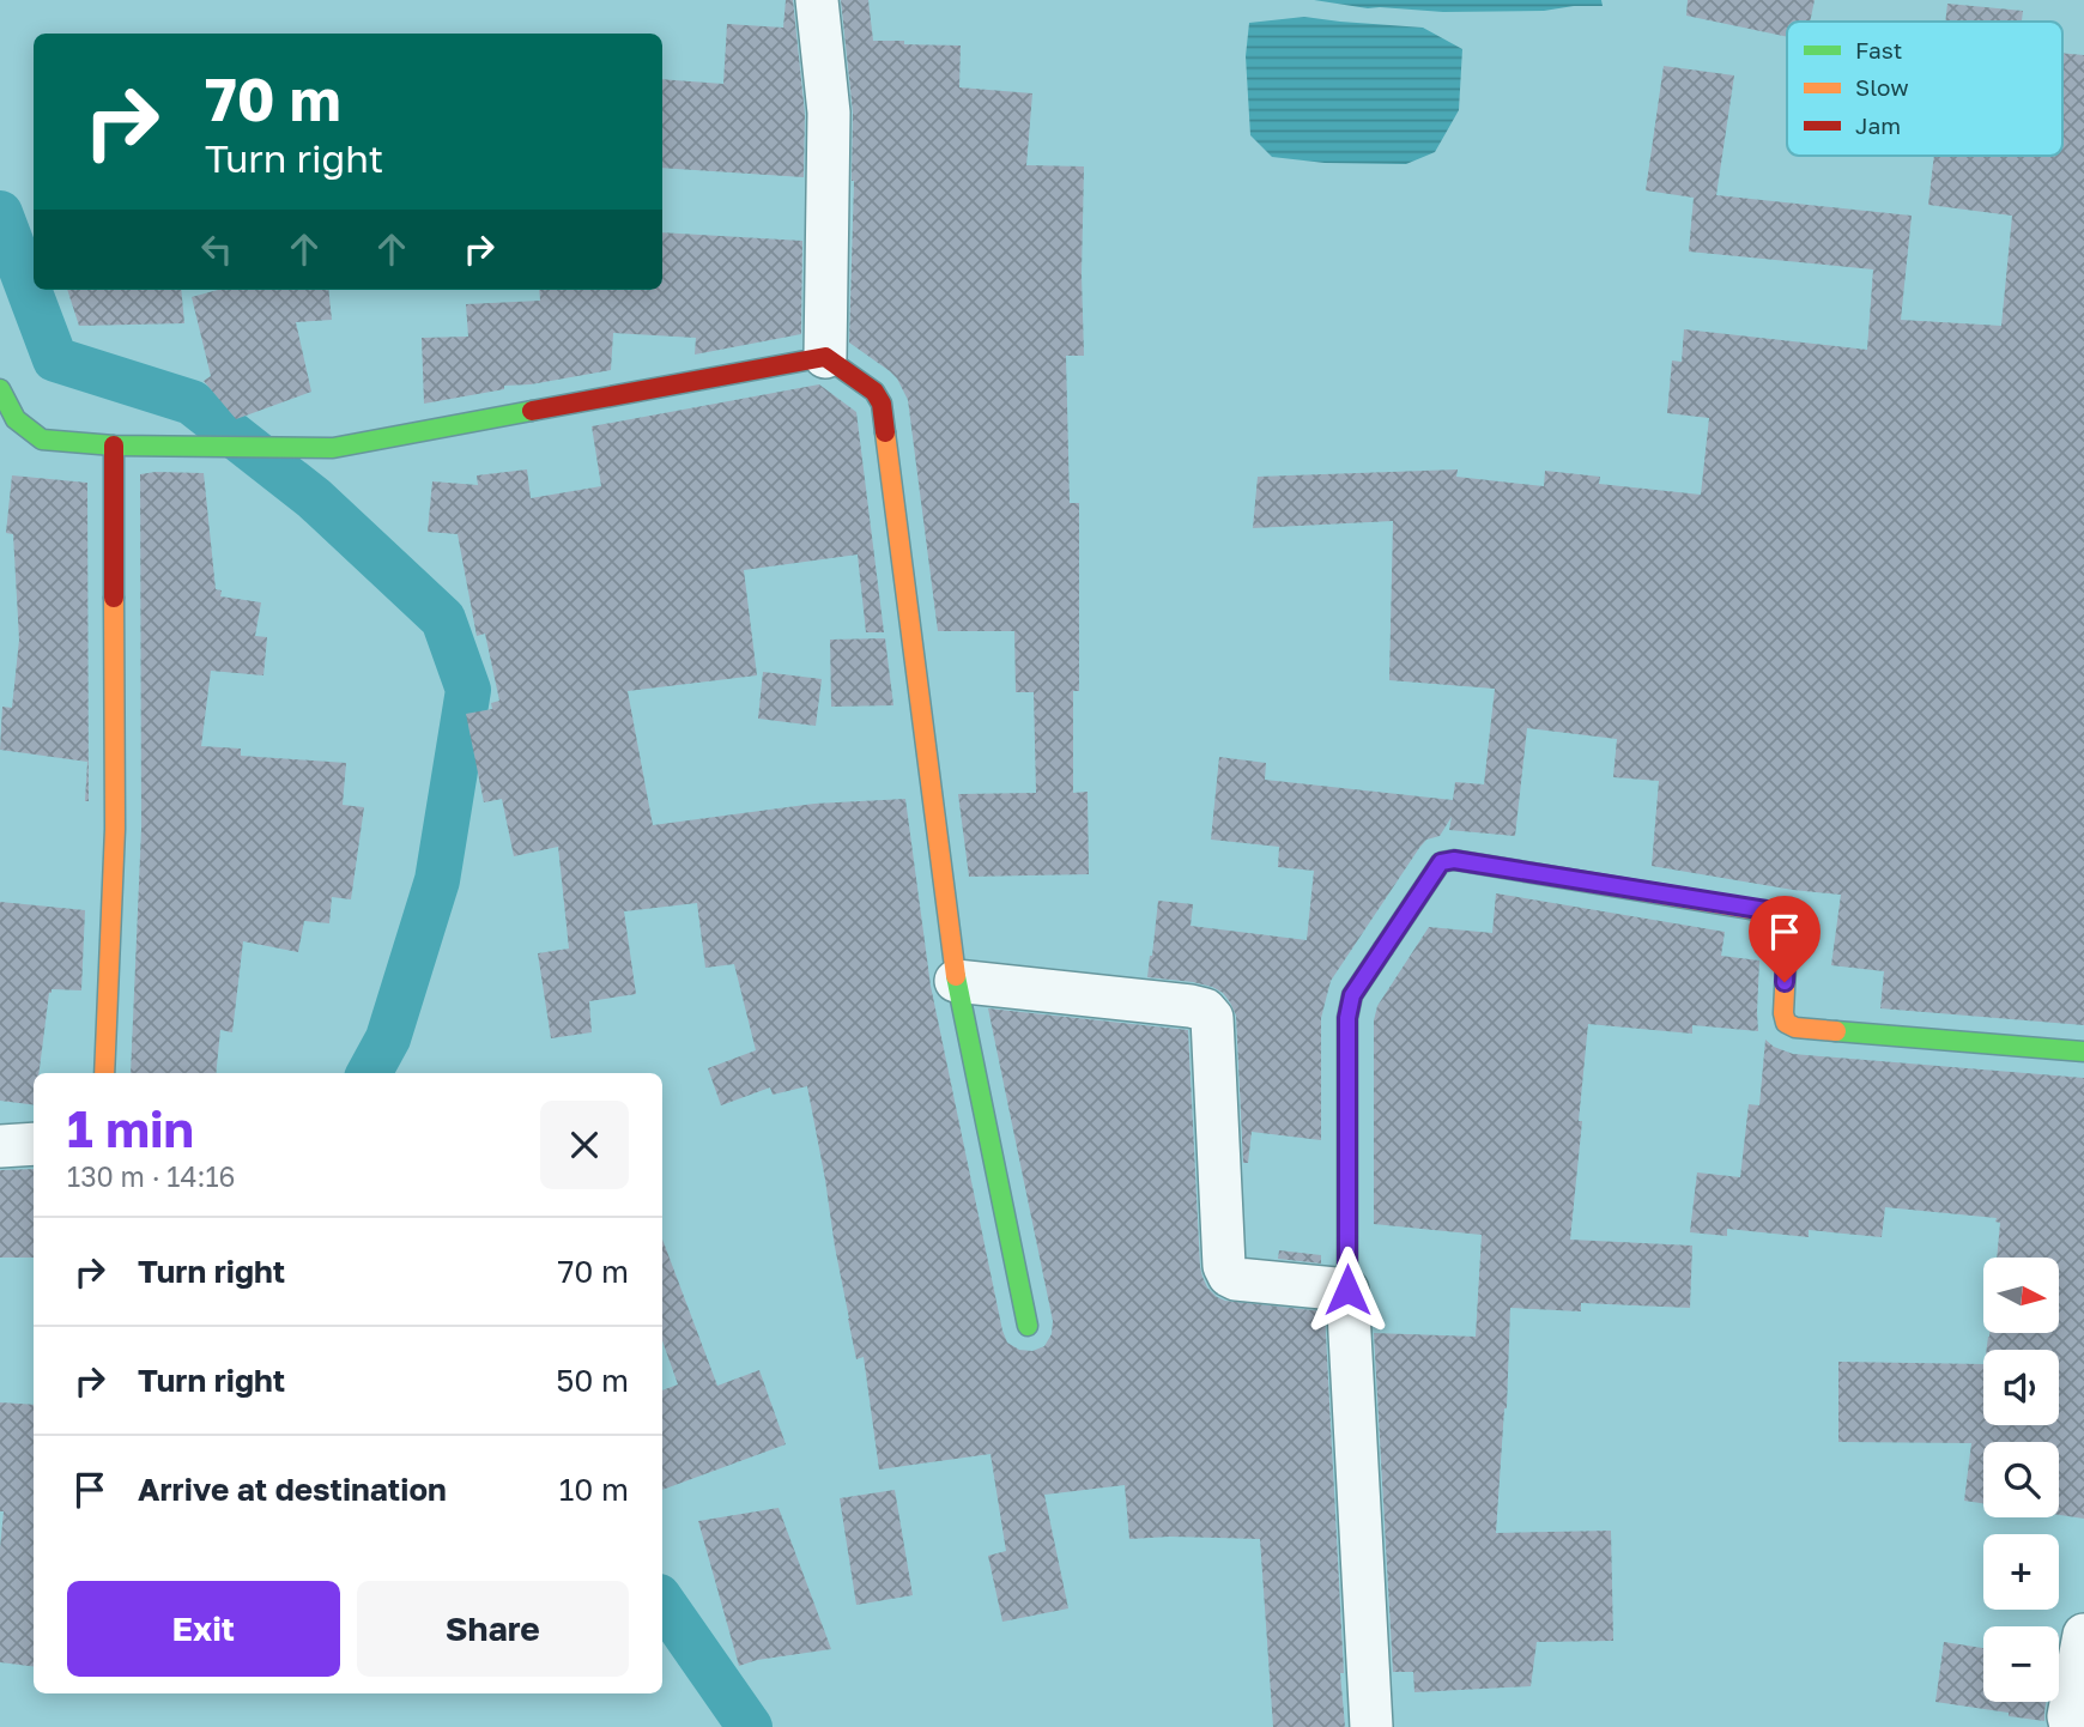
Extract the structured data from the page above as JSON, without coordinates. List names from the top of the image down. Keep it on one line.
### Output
{"legend":["Fast","Slow","Jam"],"north":"right","page":{"turn":["70 m","Turn right"],"heading":["1 min","130 m · 14:16"],"list":[{"name":"Turn right","value":"70 m"},{"name":"Turn right","value":"50 m"},{"name":"Arrive at destination","value":"10 m"}],"map_buttons":["+","−"],"buttons":["Exit","Share"]}}
